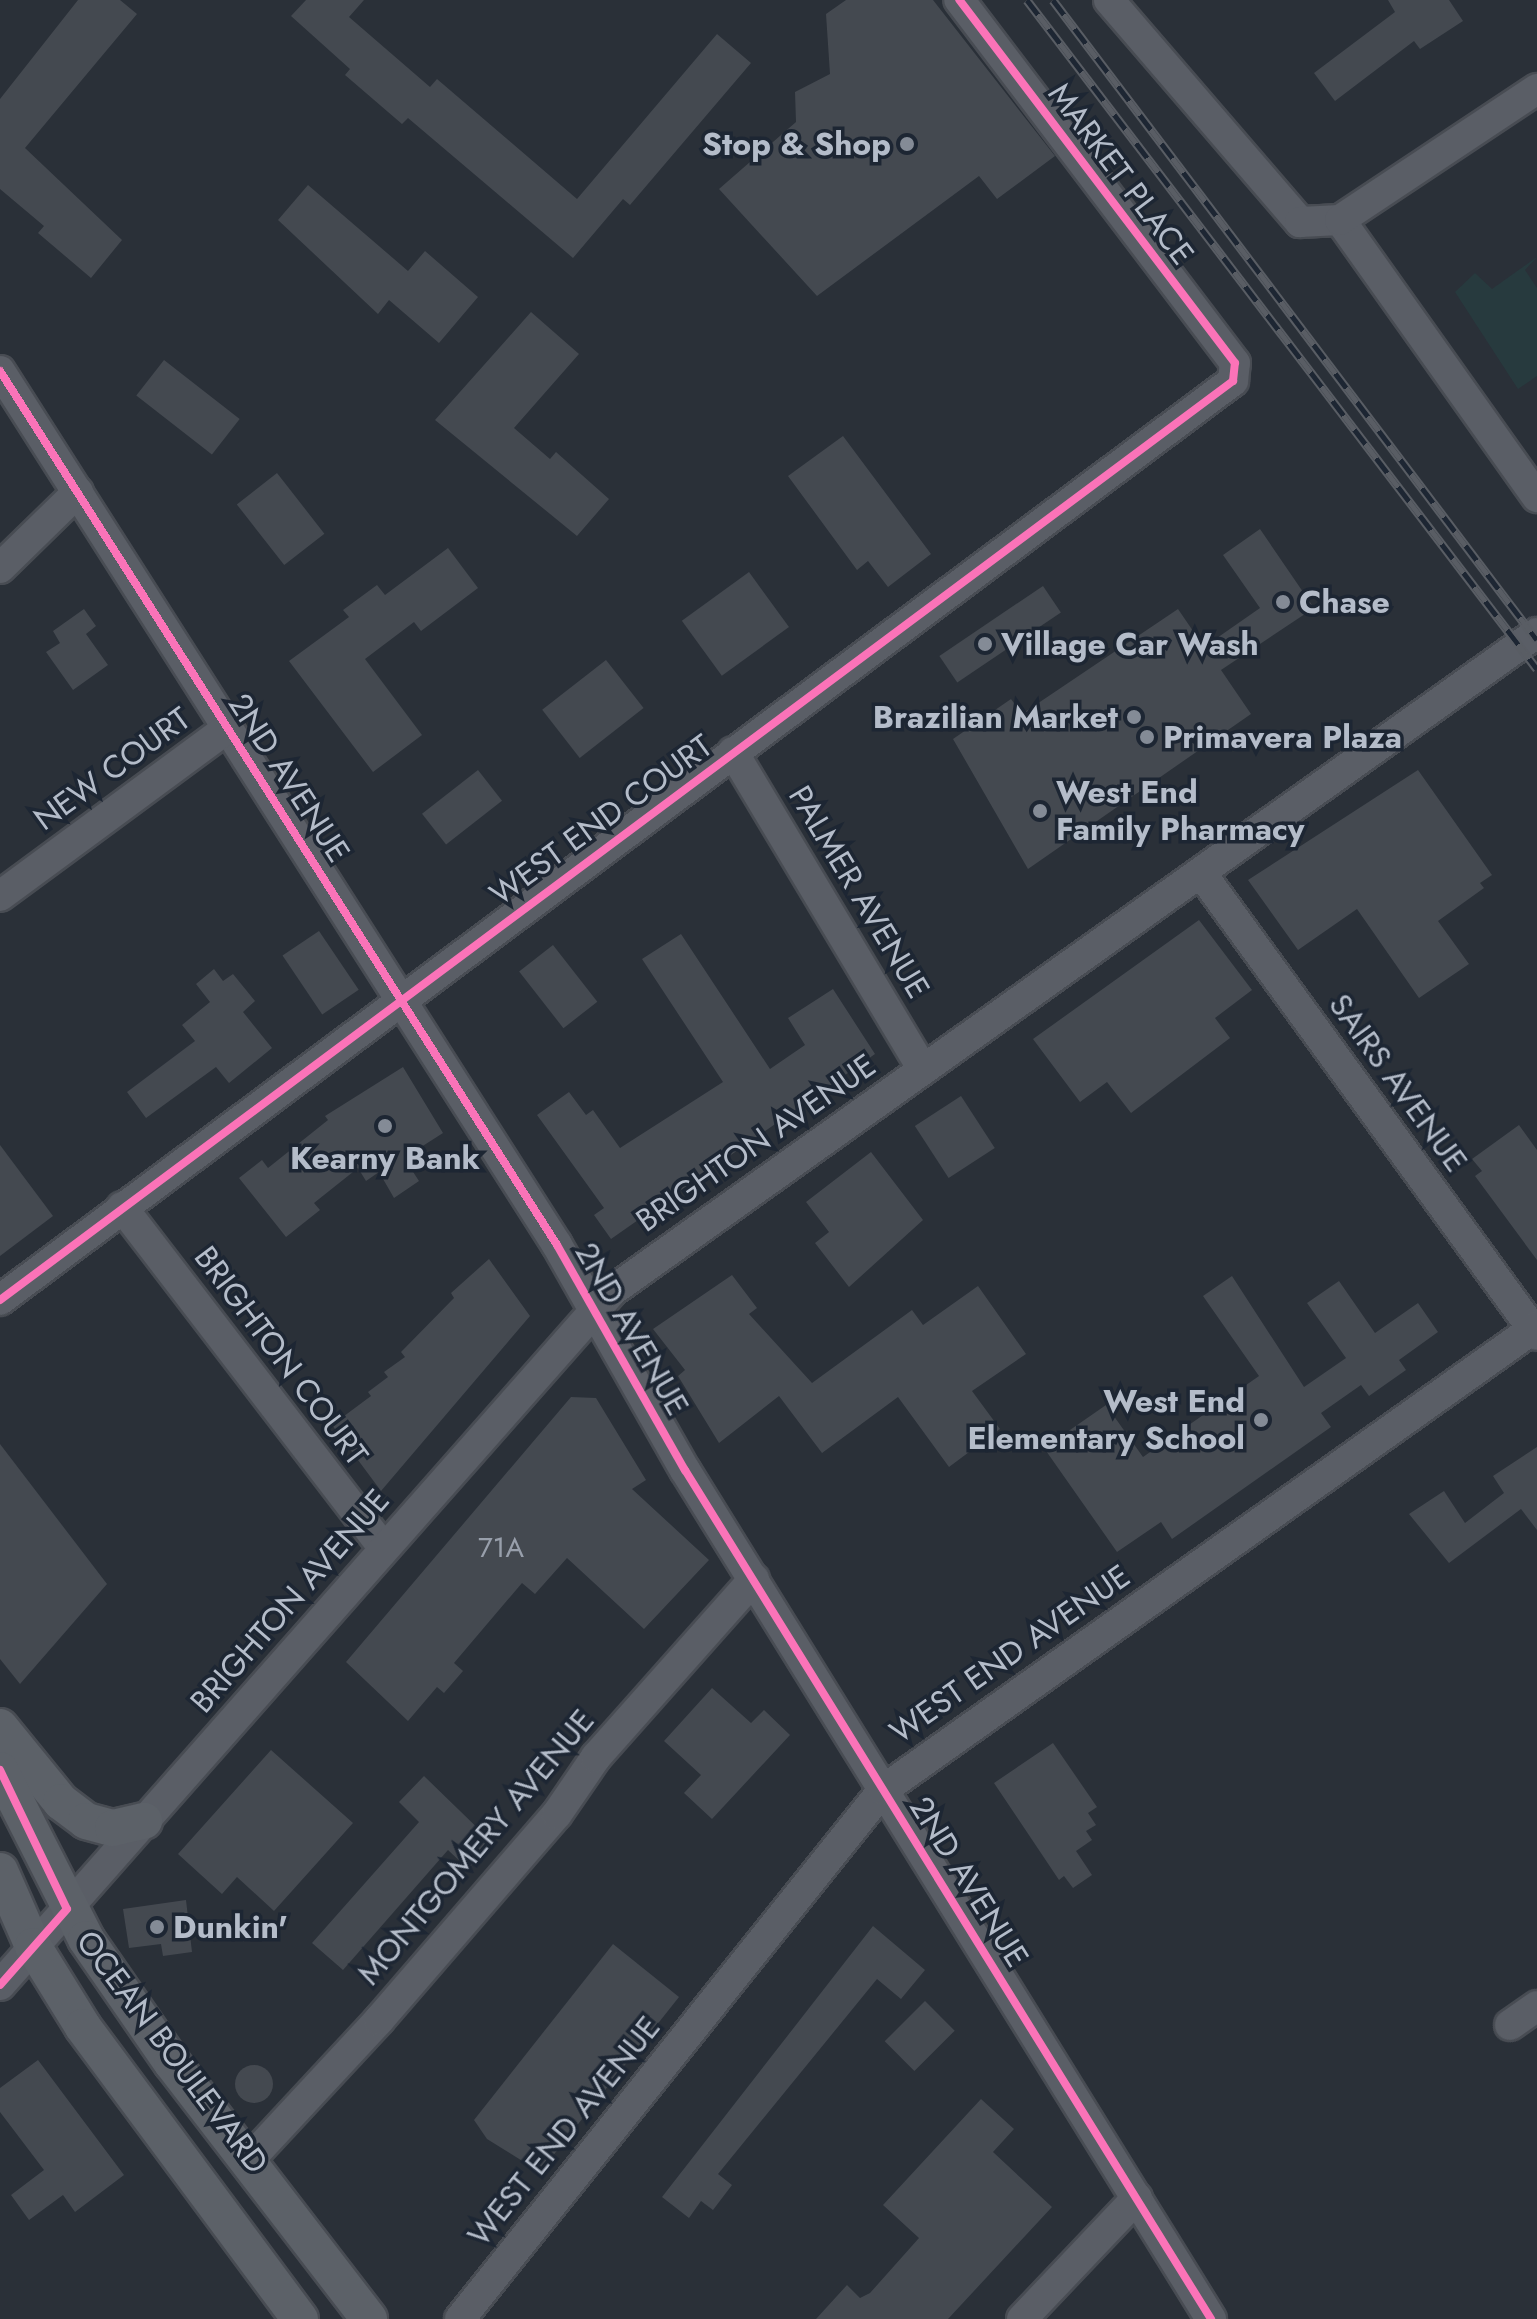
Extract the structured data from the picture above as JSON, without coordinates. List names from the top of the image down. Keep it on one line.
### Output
{"streets":{"main road":["OCEAN BOULEVARD"],"street":["MARKET PLACE","NEW COURT","2ND AVENUE","WEST END COURT","PALMER AVENUE","SAIRS AVENUE","BRIGHTON AVENUE","BRIGHTON COURT","WEST END AVENUE","MONTGOMERY AVENUE"]},"crossings":[["MARKET PLACE","WEST END COURT"],["NEW COURT","2ND AVENUE"],["2ND AVENUE","WEST END COURT"],["2ND AVENUE","BRIGHTON AVENUE"],["2ND AVENUE","WEST END AVENUE"],["2ND AVENUE","MONTGOMERY AVENUE"],["WEST END COURT","PALMER AVENUE"],["WEST END COURT","BRIGHTON COURT"],["PALMER AVENUE","BRIGHTON AVENUE"],["SAIRS AVENUE","BRIGHTON AVENUE"],["SAIRS AVENUE","WEST END AVENUE"],["BRIGHTON AVENUE","BRIGHTON COURT"],["BRIGHTON AVENUE","OCEAN BOULEVARD"],["MONTGOMERY AVENUE","OCEAN BOULEVARD"]],"places":["Stop & Shop","Chase","Village Car Wash","Brazilian Market","Primavera Plaza","West End Family Pharmacy","Kearny Bank","West End Elementary School","Dunkin'"],"house_numbers":["71A"]}
